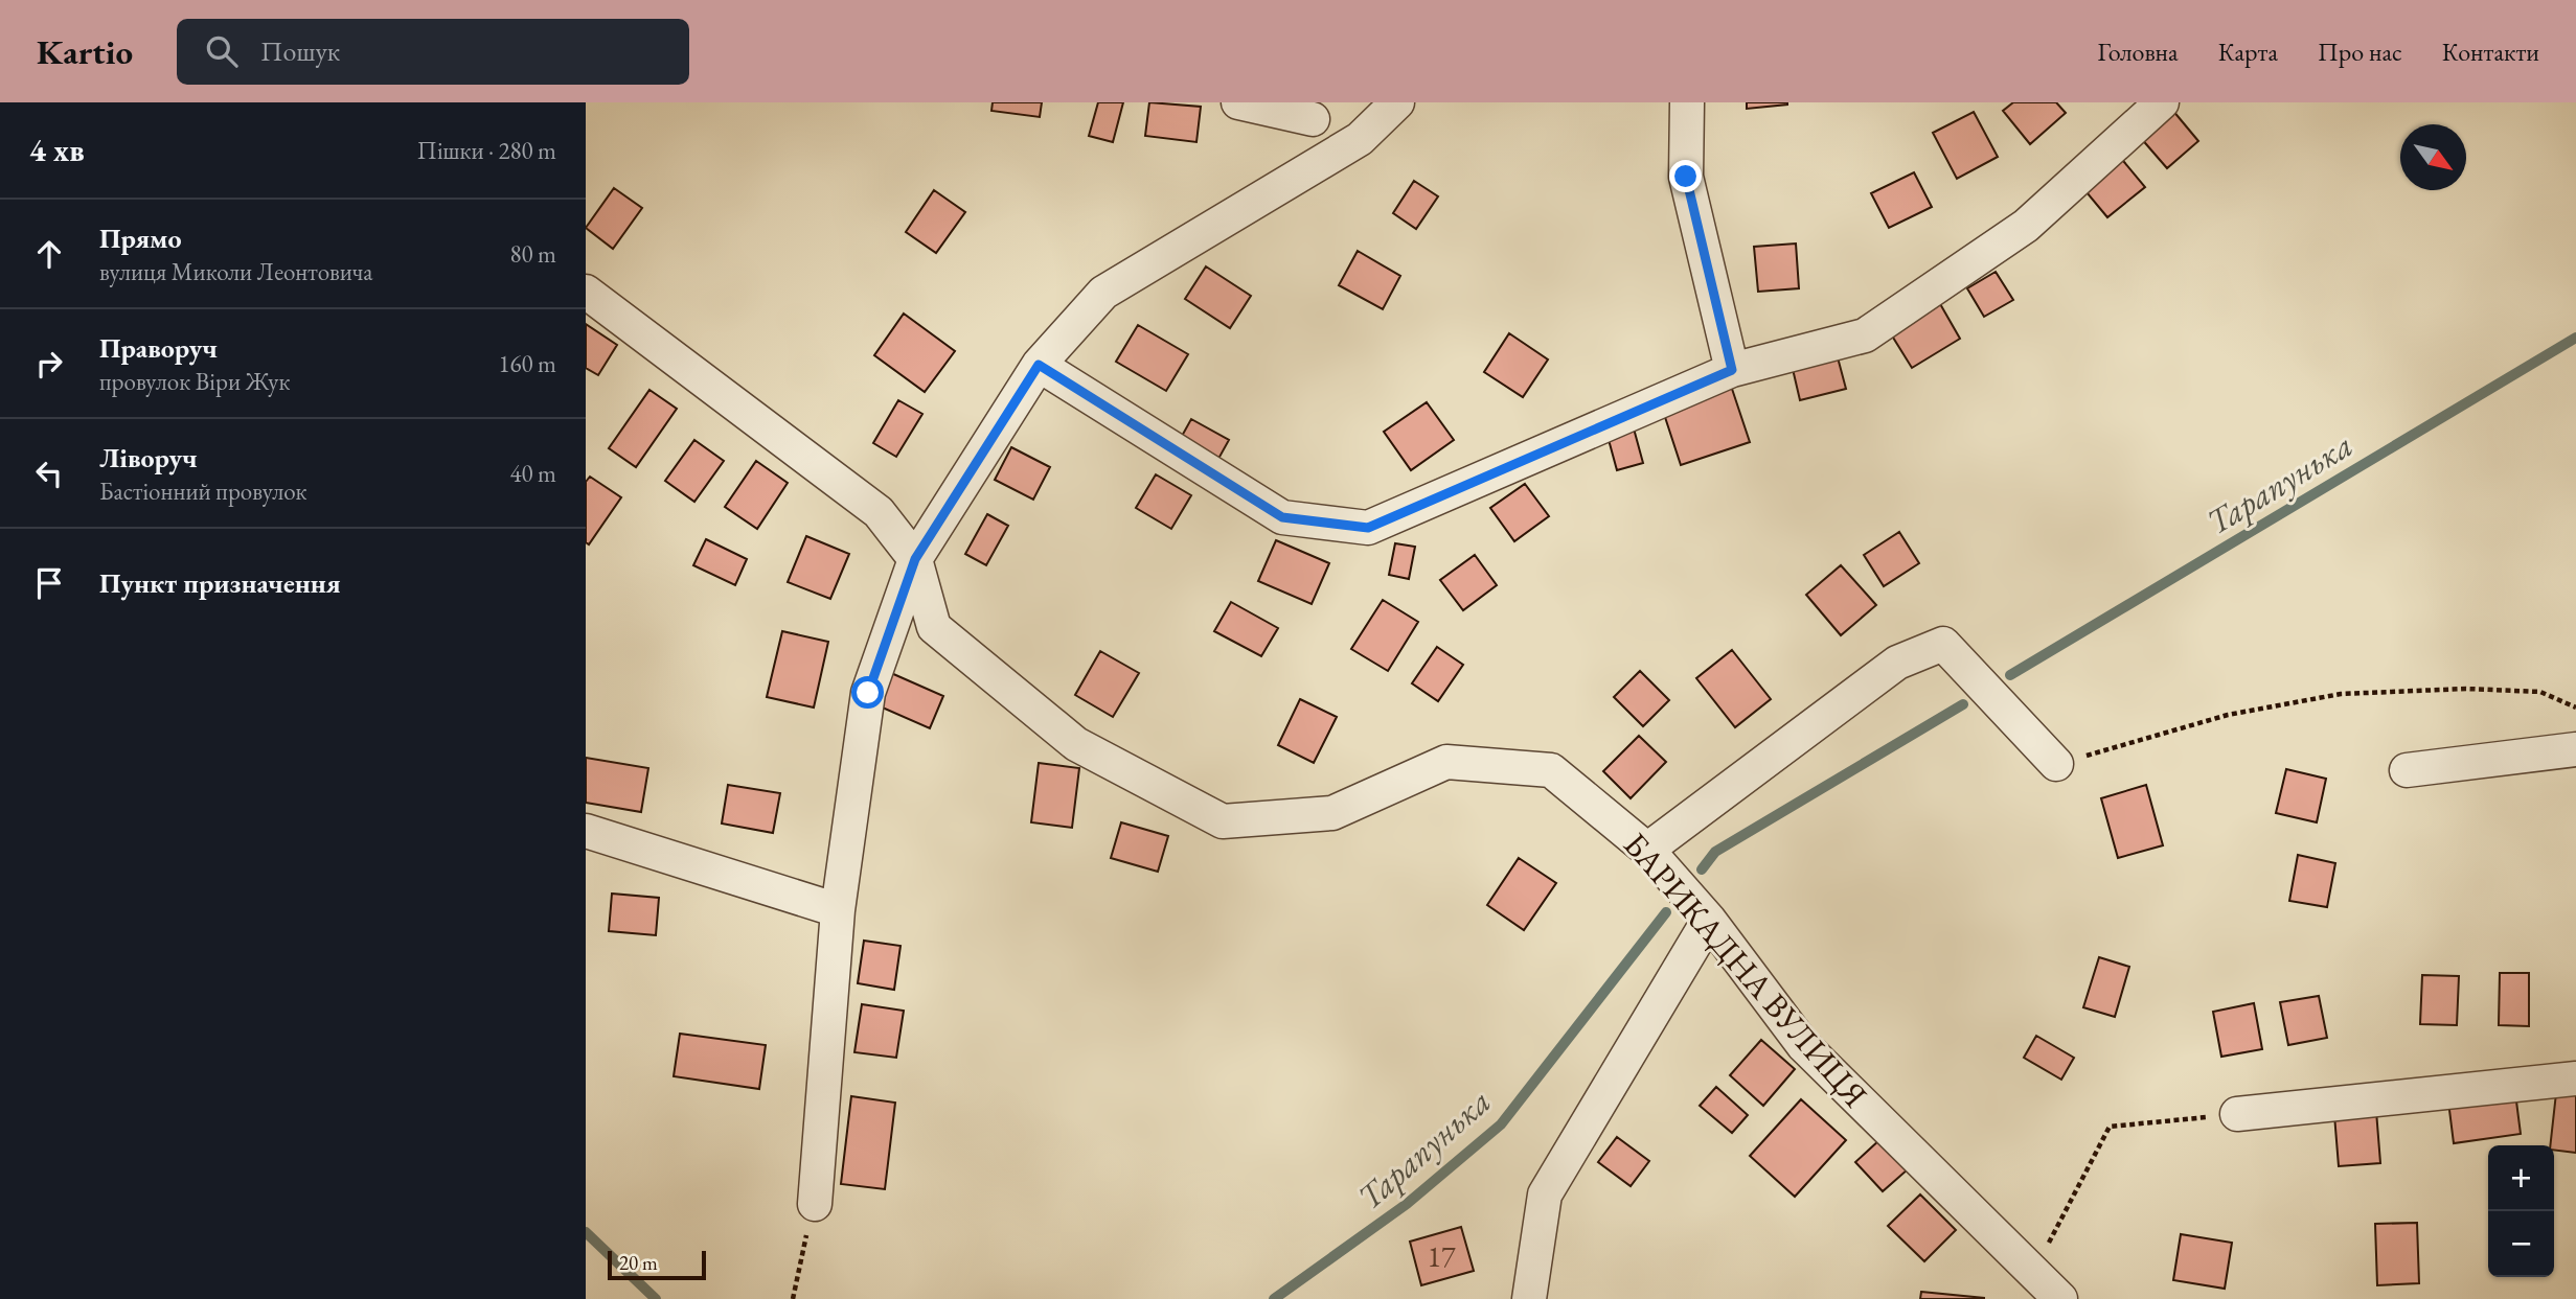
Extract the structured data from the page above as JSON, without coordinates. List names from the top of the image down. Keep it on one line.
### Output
{"streets":{"street":["БАРИКАДНА ВУЛИЦЯ"]},"water":["Тарапунька"],"house_numbers":["17"],"scale_bar":"20 m","north":"bottom right","page":{"header":"Kartio","search":"Пошук","nav":["Головна","Карта","Про нас","Контакти"],"heading":["4 хв","Пішки · 280 m"],"list":[["Прямо","вулиця Миколи Леонтовича","80 m"],["Праворуч","провулок Віри Жук","160 m"],["Ліворуч","Бастіонний провулок","40 m"],"Пункт призначення"],"map_buttons":["+","−"],"scale":"20 m"}}
